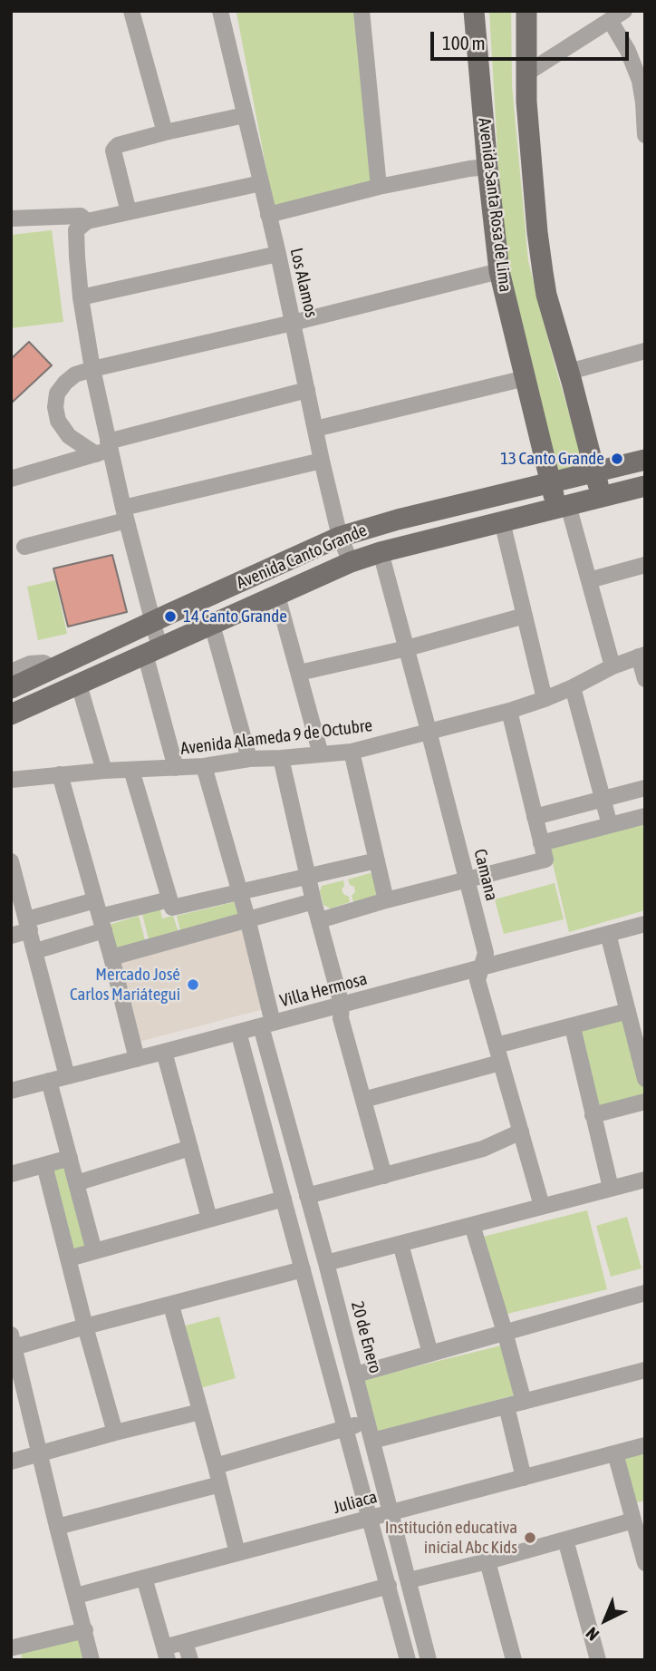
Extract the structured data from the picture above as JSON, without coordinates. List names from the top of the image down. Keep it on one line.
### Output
{"streets":{"main road":["Avenida Santa Rosa de Lima","Avenida Canto Grande"],"street":["Los Alamos","Avenida Alameda 9 de Octubre","Camana","Villa Hermosa","20 de Enero","Juliaca"]},"crossings":[["Avenida Santa Rosa de Lima","Avenida Canto Grande"],["Los Alamos","Avenida Canto Grande"],["Avenida Canto Grande","Camana"],["Avenida Alameda 9 de Octubre","Camana"],["Avenida Alameda 9 de Octubre","20 de Enero"],["Camana","Villa Hermosa"],["Villa Hermosa","20 de Enero"],["20 de Enero","Juliaca"]],"places":["13 Canto Grande","14 Canto Grande","Mercado José Carlos Mariátegui","Institución educativa inicial Abc Kids"],"scale_bar":"100 m","north":"bottom left"}
